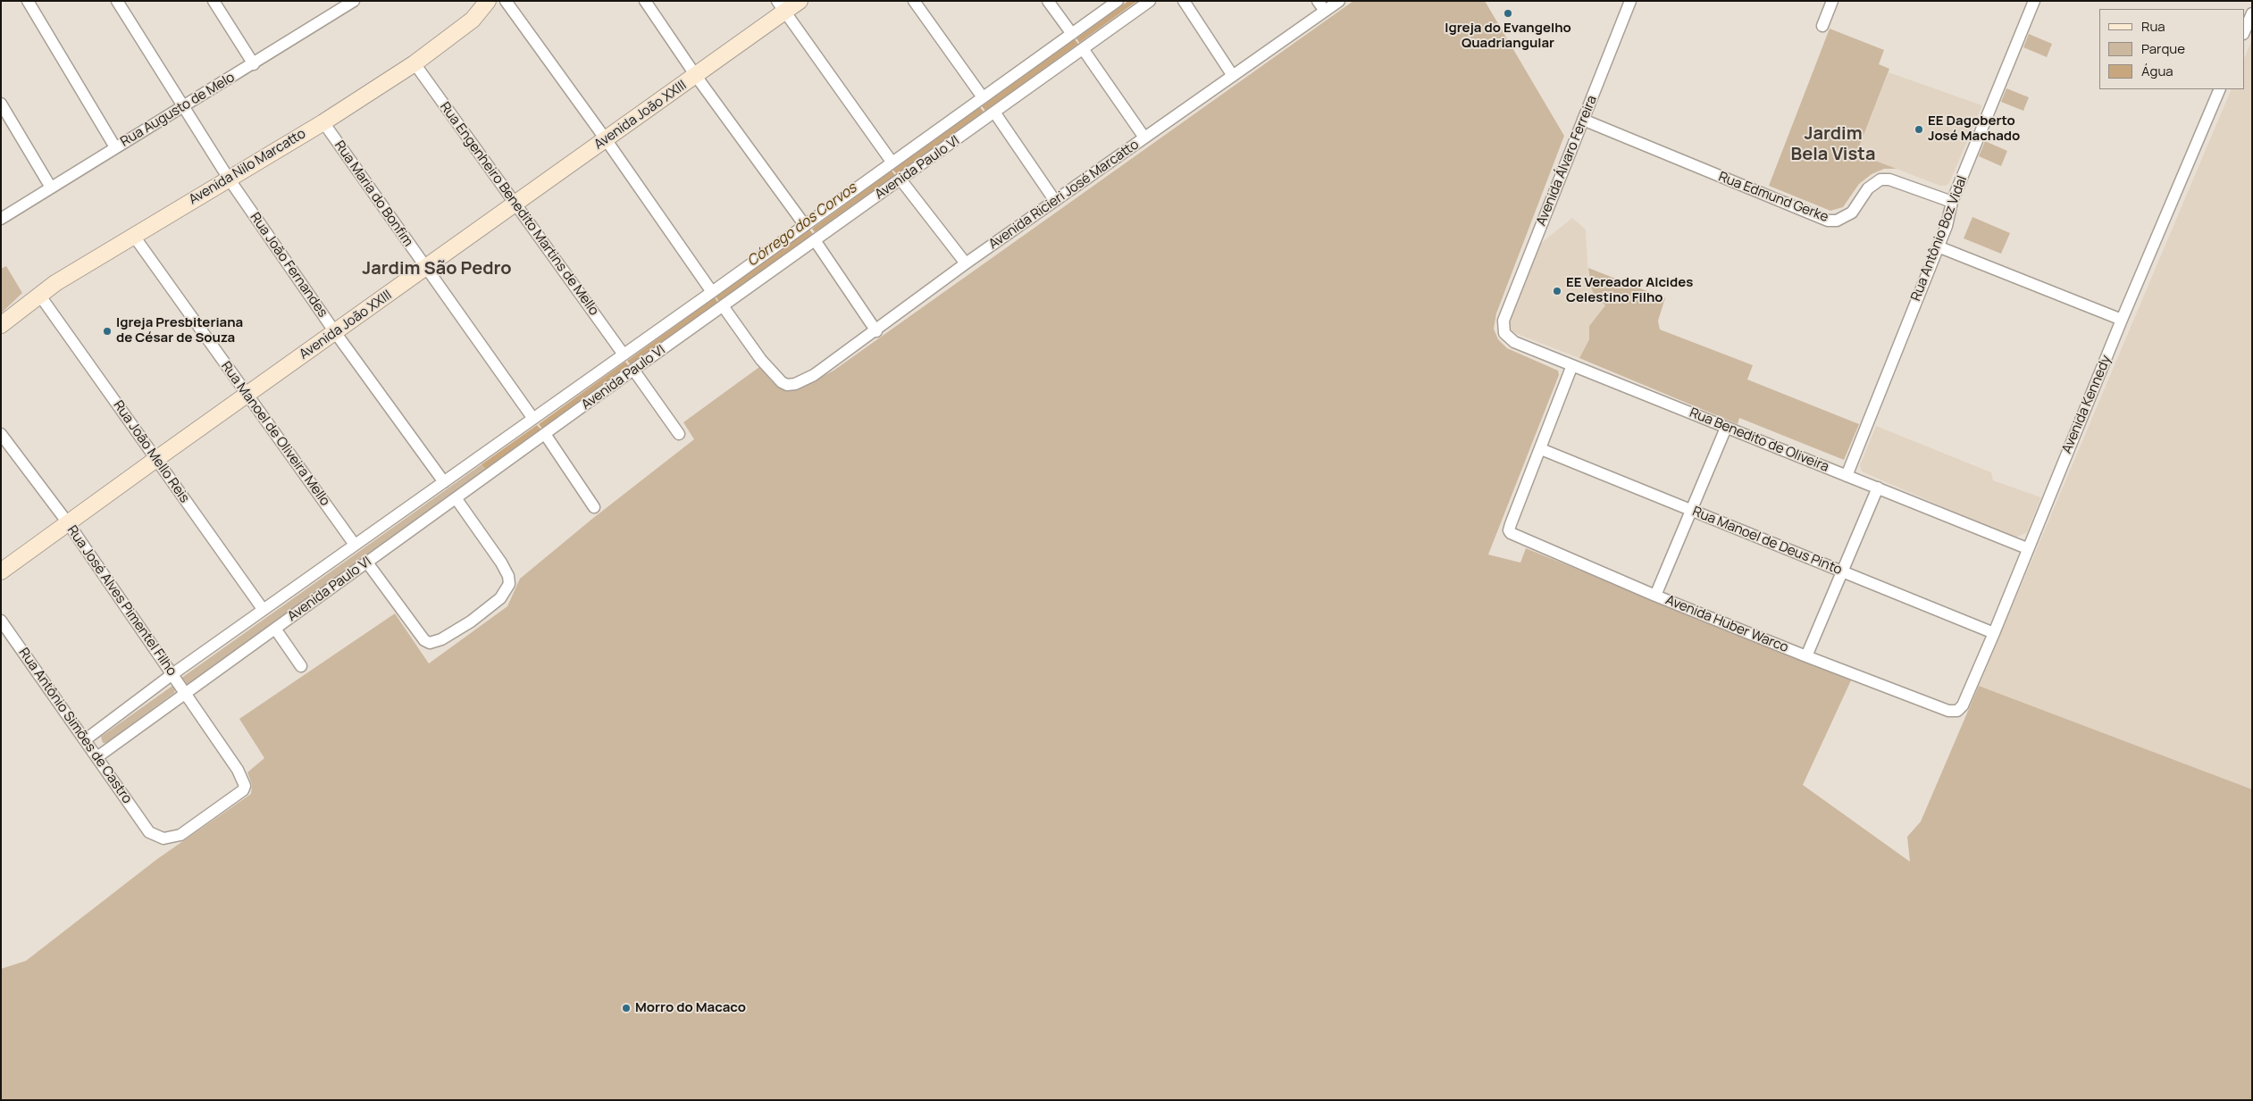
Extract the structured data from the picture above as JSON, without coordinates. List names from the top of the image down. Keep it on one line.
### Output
{"streets":{"street":["Rua Augusto de Melo","Avenida João XXIII","Avenida Álvaro Ferreira","Avenida Nilo Marcatto","Avenida Paulo VI","Rua Maria do Bonfim","Avenida Ricieri José Marcatto","Rua Edmund Gerke","Rua Engenheiro Benedito Martins de Mello","Rua Antônio Boz Vidal","Rua João Fernandes","Avenida Kennedy","Rua Manoel de Oliveira Mello","Rua Benedito de Oliveira","Rua João Mello Reis","Rua Manoel de Deus Pinto","Rua José Alves Pimentel Filho","Avenida Huber Warco","Rua Antônio Simões de Castro"]},"crossings":[["Rua Augusto de Melo","Rua João Fernandes"],["Avenida João XXIII","Rua Maria do Bonfim"],["Avenida João XXIII","Rua Engenheiro Benedito Martins de Mello"],["Avenida João XXIII","Rua João Fernandes"],["Avenida João XXIII","Rua Manoel de Oliveira Mello"],["Avenida João XXIII","Rua João Mello Reis"],["Avenida João XXIII","Rua José Alves Pimentel Filho"],["Avenida Álvaro Ferreira","Rua Edmund Gerke"],["Avenida Álvaro Ferreira","Rua Benedito de Oliveira"],["Avenida Nilo Marcatto","Rua Maria do Bonfim"],["Avenida Nilo Marcatto","Rua Engenheiro Benedito Martins de Mello"],["Avenida Nilo Marcatto","Rua João Fernandes"],["Avenida Nilo Marcatto","Rua Manoel de Oliveira Mello"],["Avenida Nilo Marcatto","Rua João Mello Reis"],["Avenida Paulo VI","Rua Maria do Bonfim"],["Avenida Paulo VI","Avenida Ricieri José Marcatto"],["Avenida Paulo VI","Rua Engenheiro Benedito Martins de Mello"],["Avenida Paulo VI","Rua João Fernandes"],["Avenida Paulo VI","Rua Manoel de Oliveira Mello"],["Avenida Paulo VI","Rua João Mello Reis"],["Avenida Paulo VI","Rua José Alves Pimentel Filho"],["Avenida Paulo VI","Rua Antônio Simões de Castro"],["Rua Edmund Gerke","Rua Antônio Boz Vidal"],["Rua Antônio Boz Vidal","Rua Benedito de Oliveira"],["Avenida Kennedy","Rua Benedito de Oliveira"],["Avenida Kennedy","Rua Manoel de Deus Pinto"],["Avenida Kennedy","Avenida Huber Warco"],["Rua Manoel de Deus Pinto","Avenida Huber Warco"],["Rua José Alves Pimentel Filho","Rua Antônio Simões de Castro"]],"districts":["Jardim Bela Vista","Jardim São Pedro"],"water":["Córrego dos Corvos"],"places":["Igreja do Evangelho Quadriangular","EE Dagoberto José Machado","EE Vereador Alcides Celestino Filho","Igreja Presbiteriana de César de Souza","Morro do Macaco"],"legend":["Rua","Parque","Água"]}
